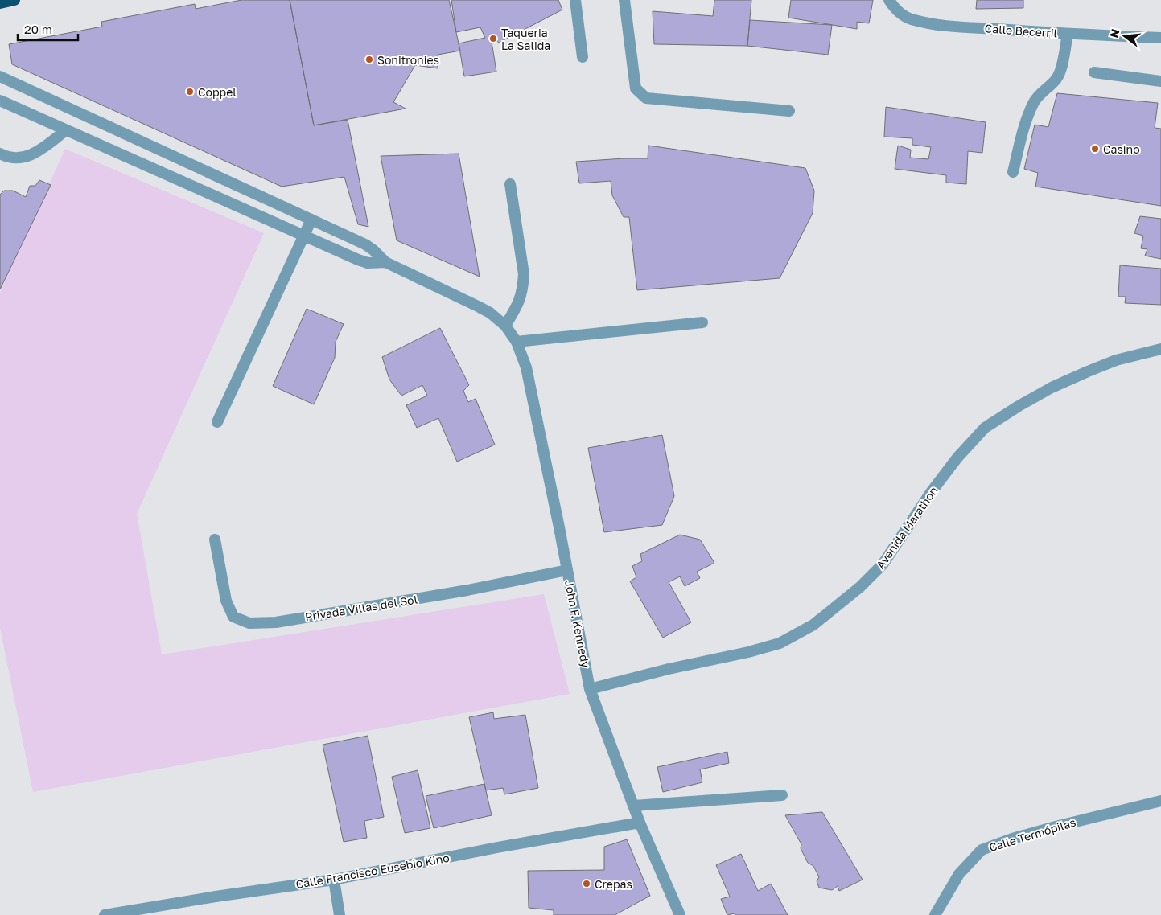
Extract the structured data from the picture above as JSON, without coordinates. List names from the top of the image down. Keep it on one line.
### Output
{"streets":{"street":["Calle Becerril","Avenida Marathon","Privada Villas del Sol","John F. Kennedy","Calle Termópilas","Calle Francisco Eusebio Kino"]},"crossings":[["Avenida Marathon","John F. Kennedy"],["Privada Villas del Sol","John F. Kennedy"],["John F. Kennedy","Calle Francisco Eusebio Kino"]],"places":["Taqueria La Salida","Sonitronies","Coppel","Casino","Crepas"],"scale_bar":"20 m","north":"left"}
